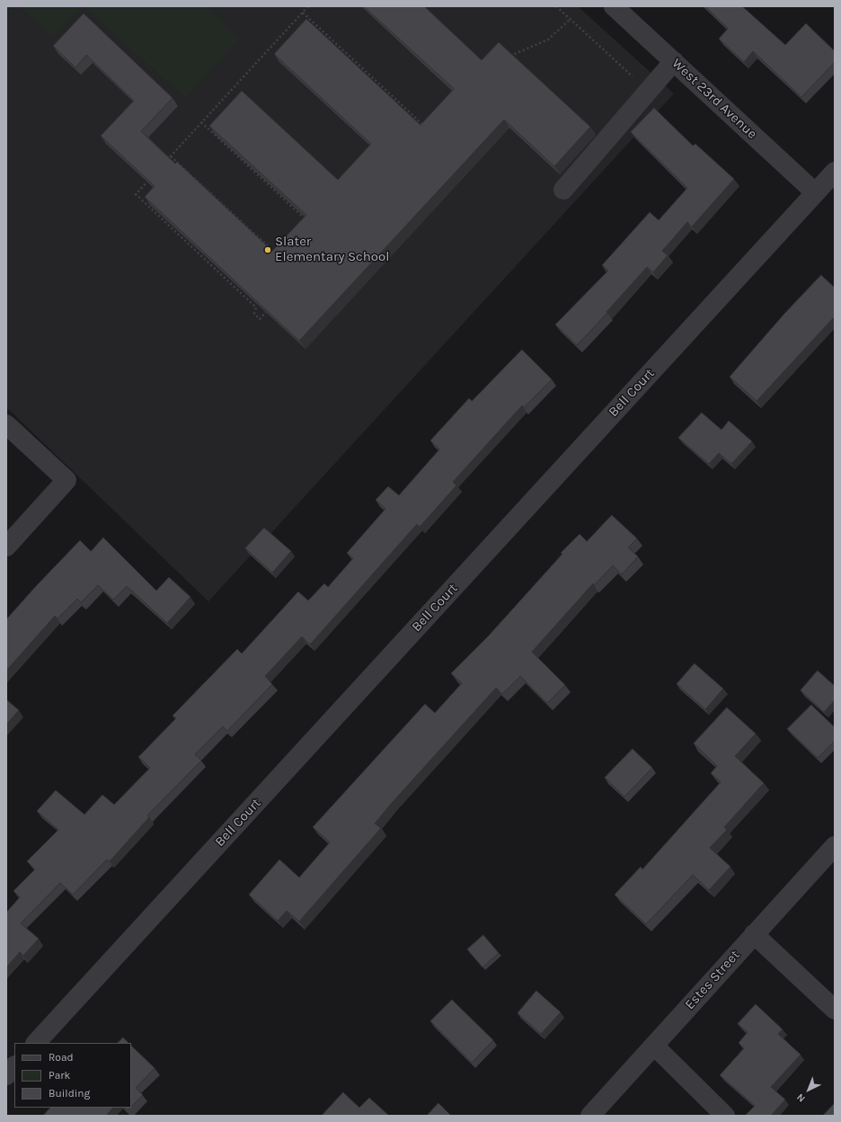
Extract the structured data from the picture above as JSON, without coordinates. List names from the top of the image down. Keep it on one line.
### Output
{"streets":{"street":["West 23rd Avenue","Bell Court","Estes Street"]},"crossings":[["West 23rd Avenue","Bell Court"]],"places":["Slater Elementary School"],"legend":["Road","Park","Building"],"north":"bottom left"}
